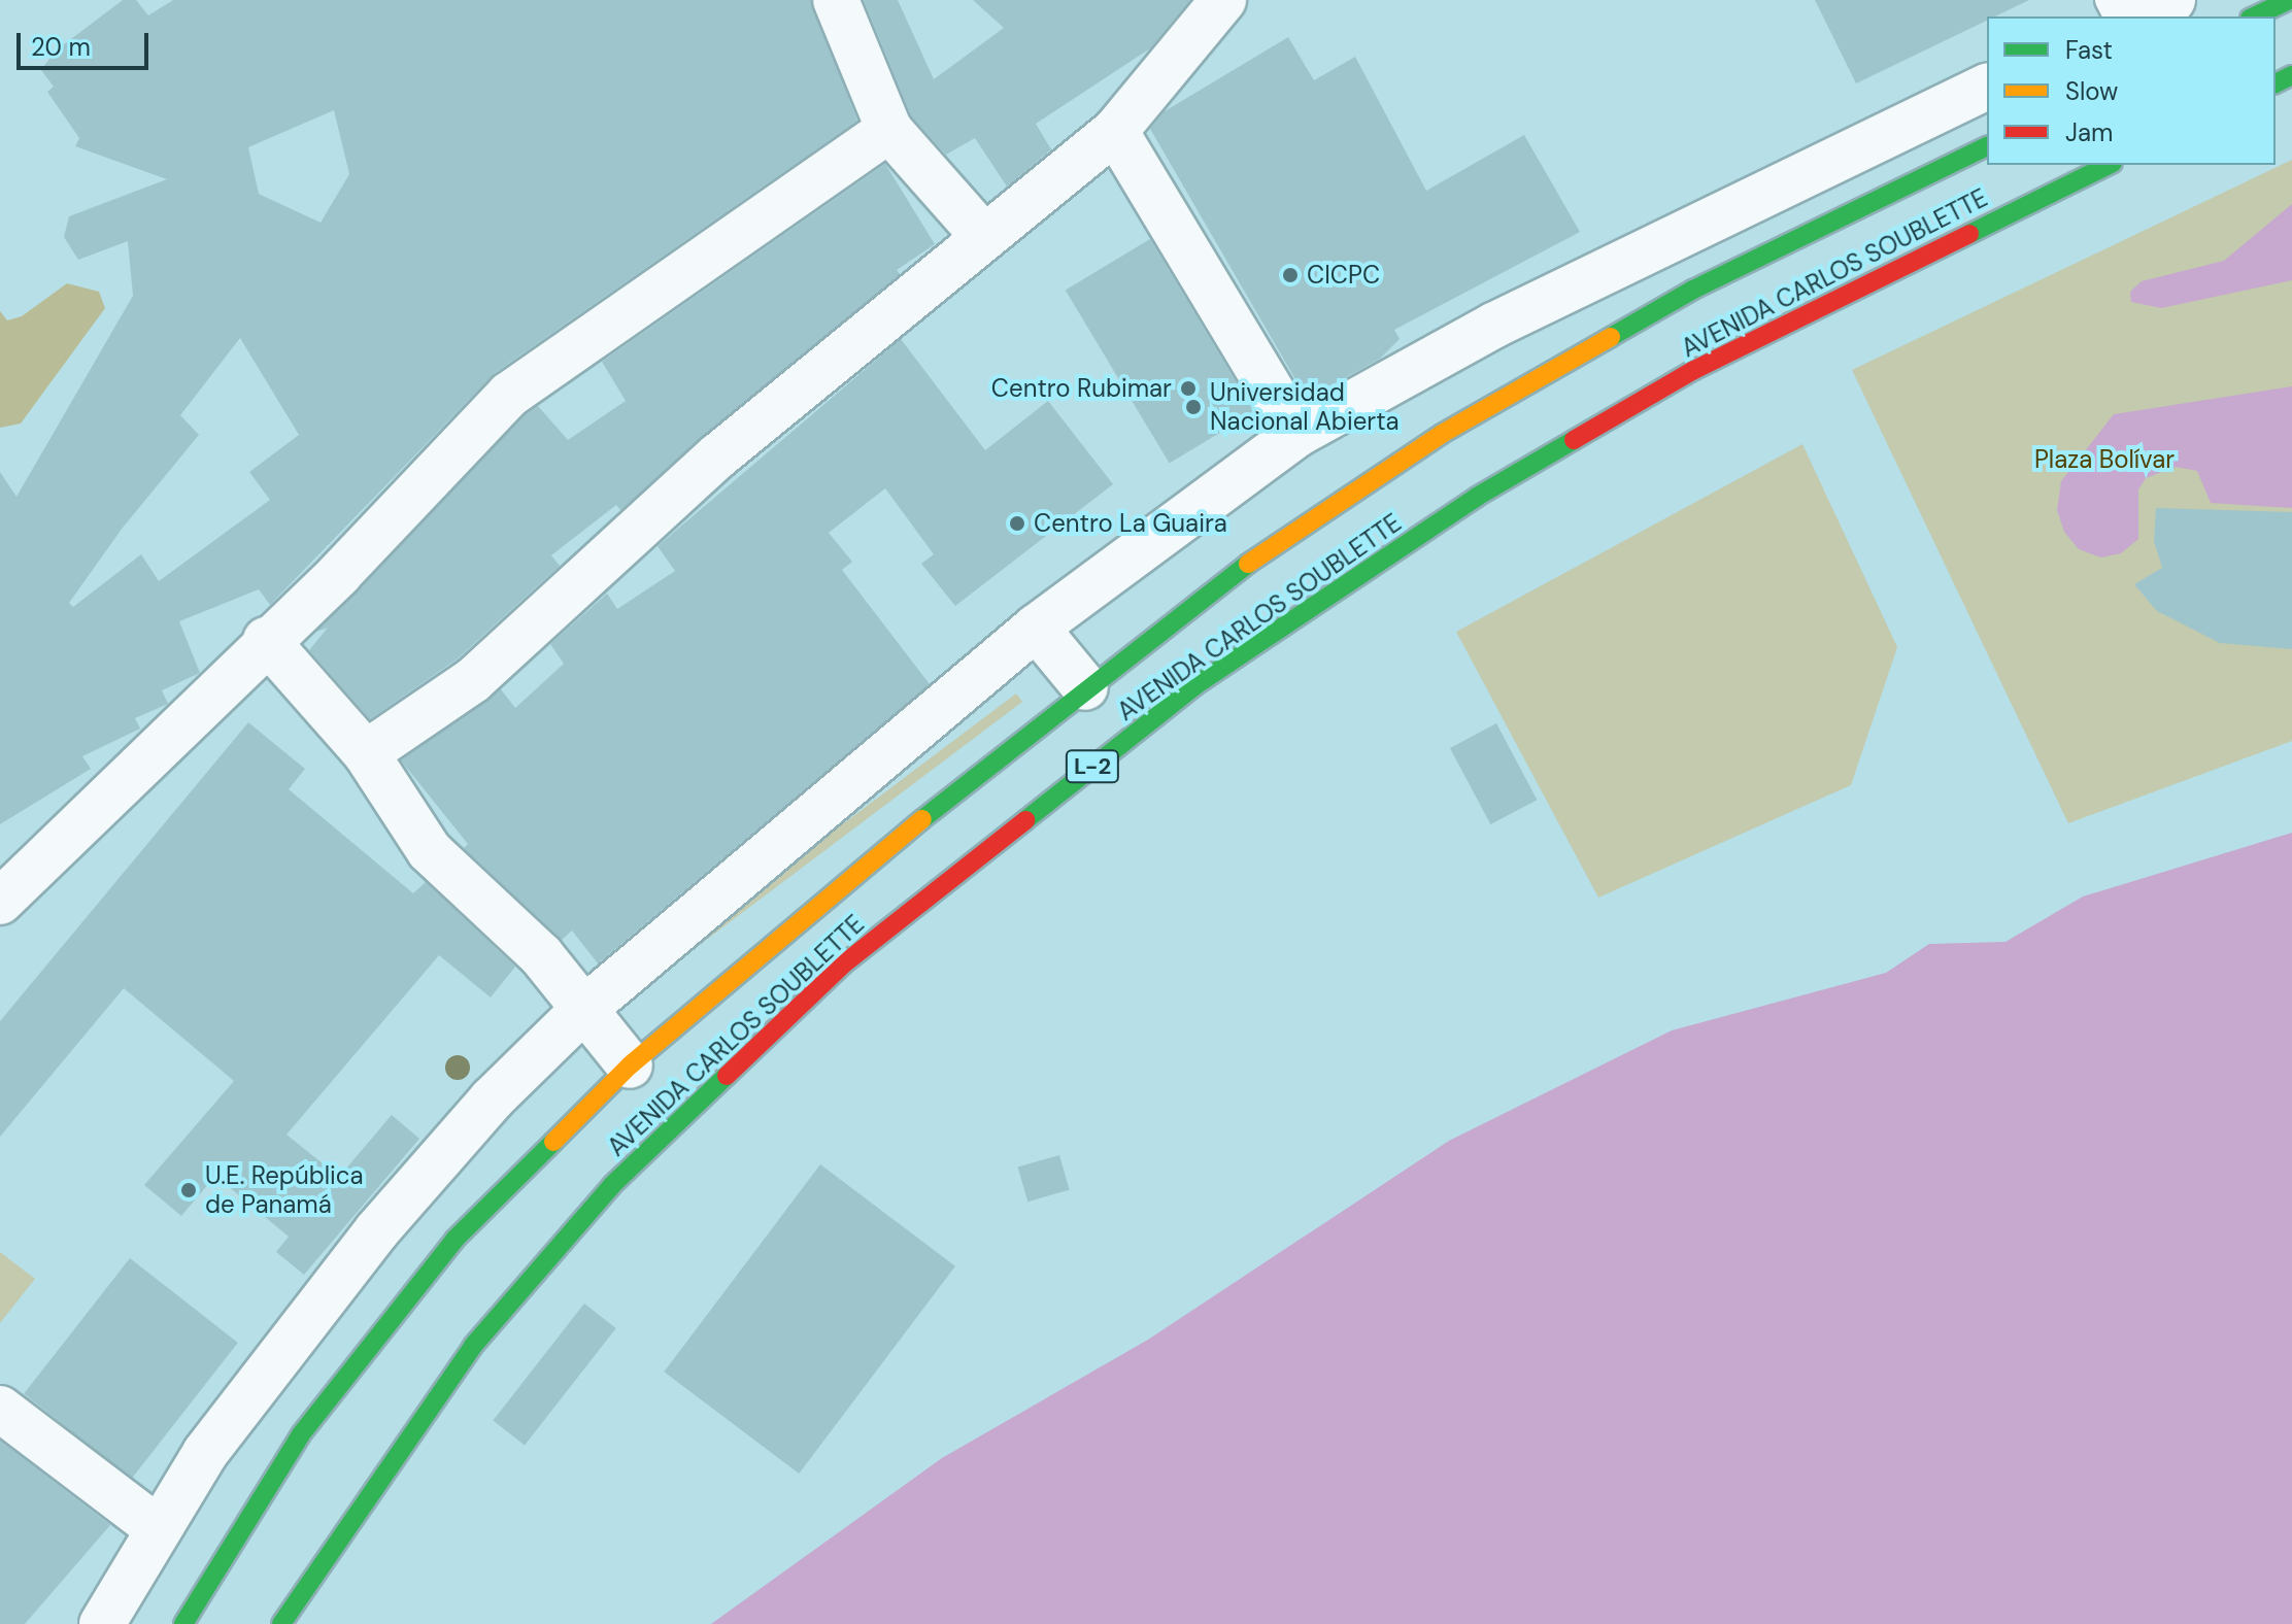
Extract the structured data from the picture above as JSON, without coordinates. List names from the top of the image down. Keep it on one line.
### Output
{"streets":{"main road":["AVENIDA CARLOS SOUBLETTE","L-2"]},"parks":["Plaza Bolívar"],"places":["CICPC","Centro Rubimar","Universidad Nacional Abierta","Centro La Guaira","U.E. República de Panamá"],"legend":["Fast","Slow","Jam"],"scale_bar":"20 m"}
